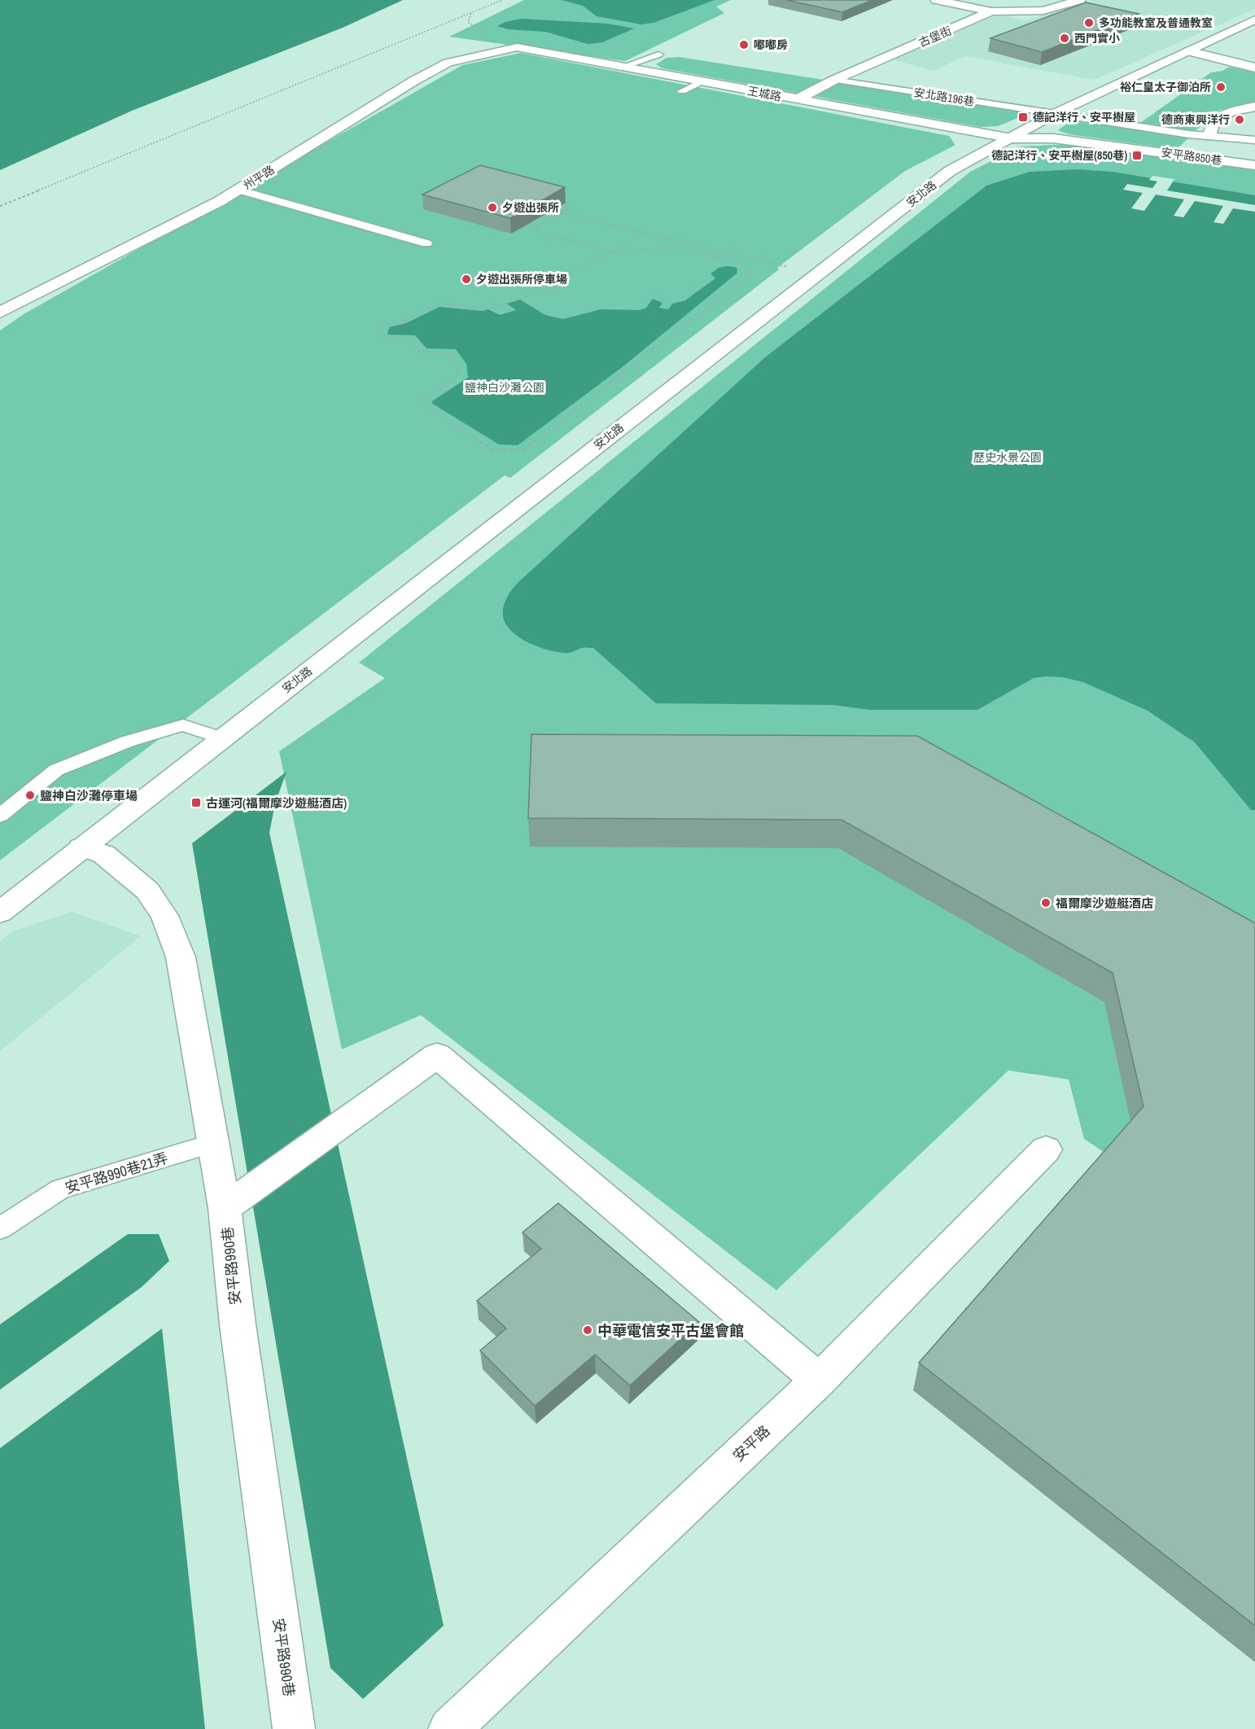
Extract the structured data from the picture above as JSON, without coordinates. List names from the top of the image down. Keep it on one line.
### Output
{"streets":{"street":["古堡街","王城路","安平路850巷","州平路","安北路","安平路990巷","安平路"],"lane":["安北路196巷","安平路990巷21弄"]},"crossings":[["古堡街","王城路"],["古堡街","安北路196巷"],["王城路","安平路850巷"],["王城路","州平路"],["王城路","安北路"],["安北路196巷","安北路"],["安平路850巷","安北路"],["安北路","安平路990巷"],["安平路990巷21弄","安平路990巷"]],"parks":["鹽神白沙灘公園","歷史水景公園"],"places":{"other":["多功能教室及普通教室","西門實小","嘟嘟房","裕仁皇太子御泊所","德商東興洋行","夕遊出張所","夕遊出張所停車場","鹽神白沙灘停車場","福爾摩沙遊艇酒店","中華電信安平古堡會館"],"transit":["德記洋行、安平樹屋","德記洋行、安平樹屋(850巷)","古運河(福爾摩沙遊艇酒店)"]}}
